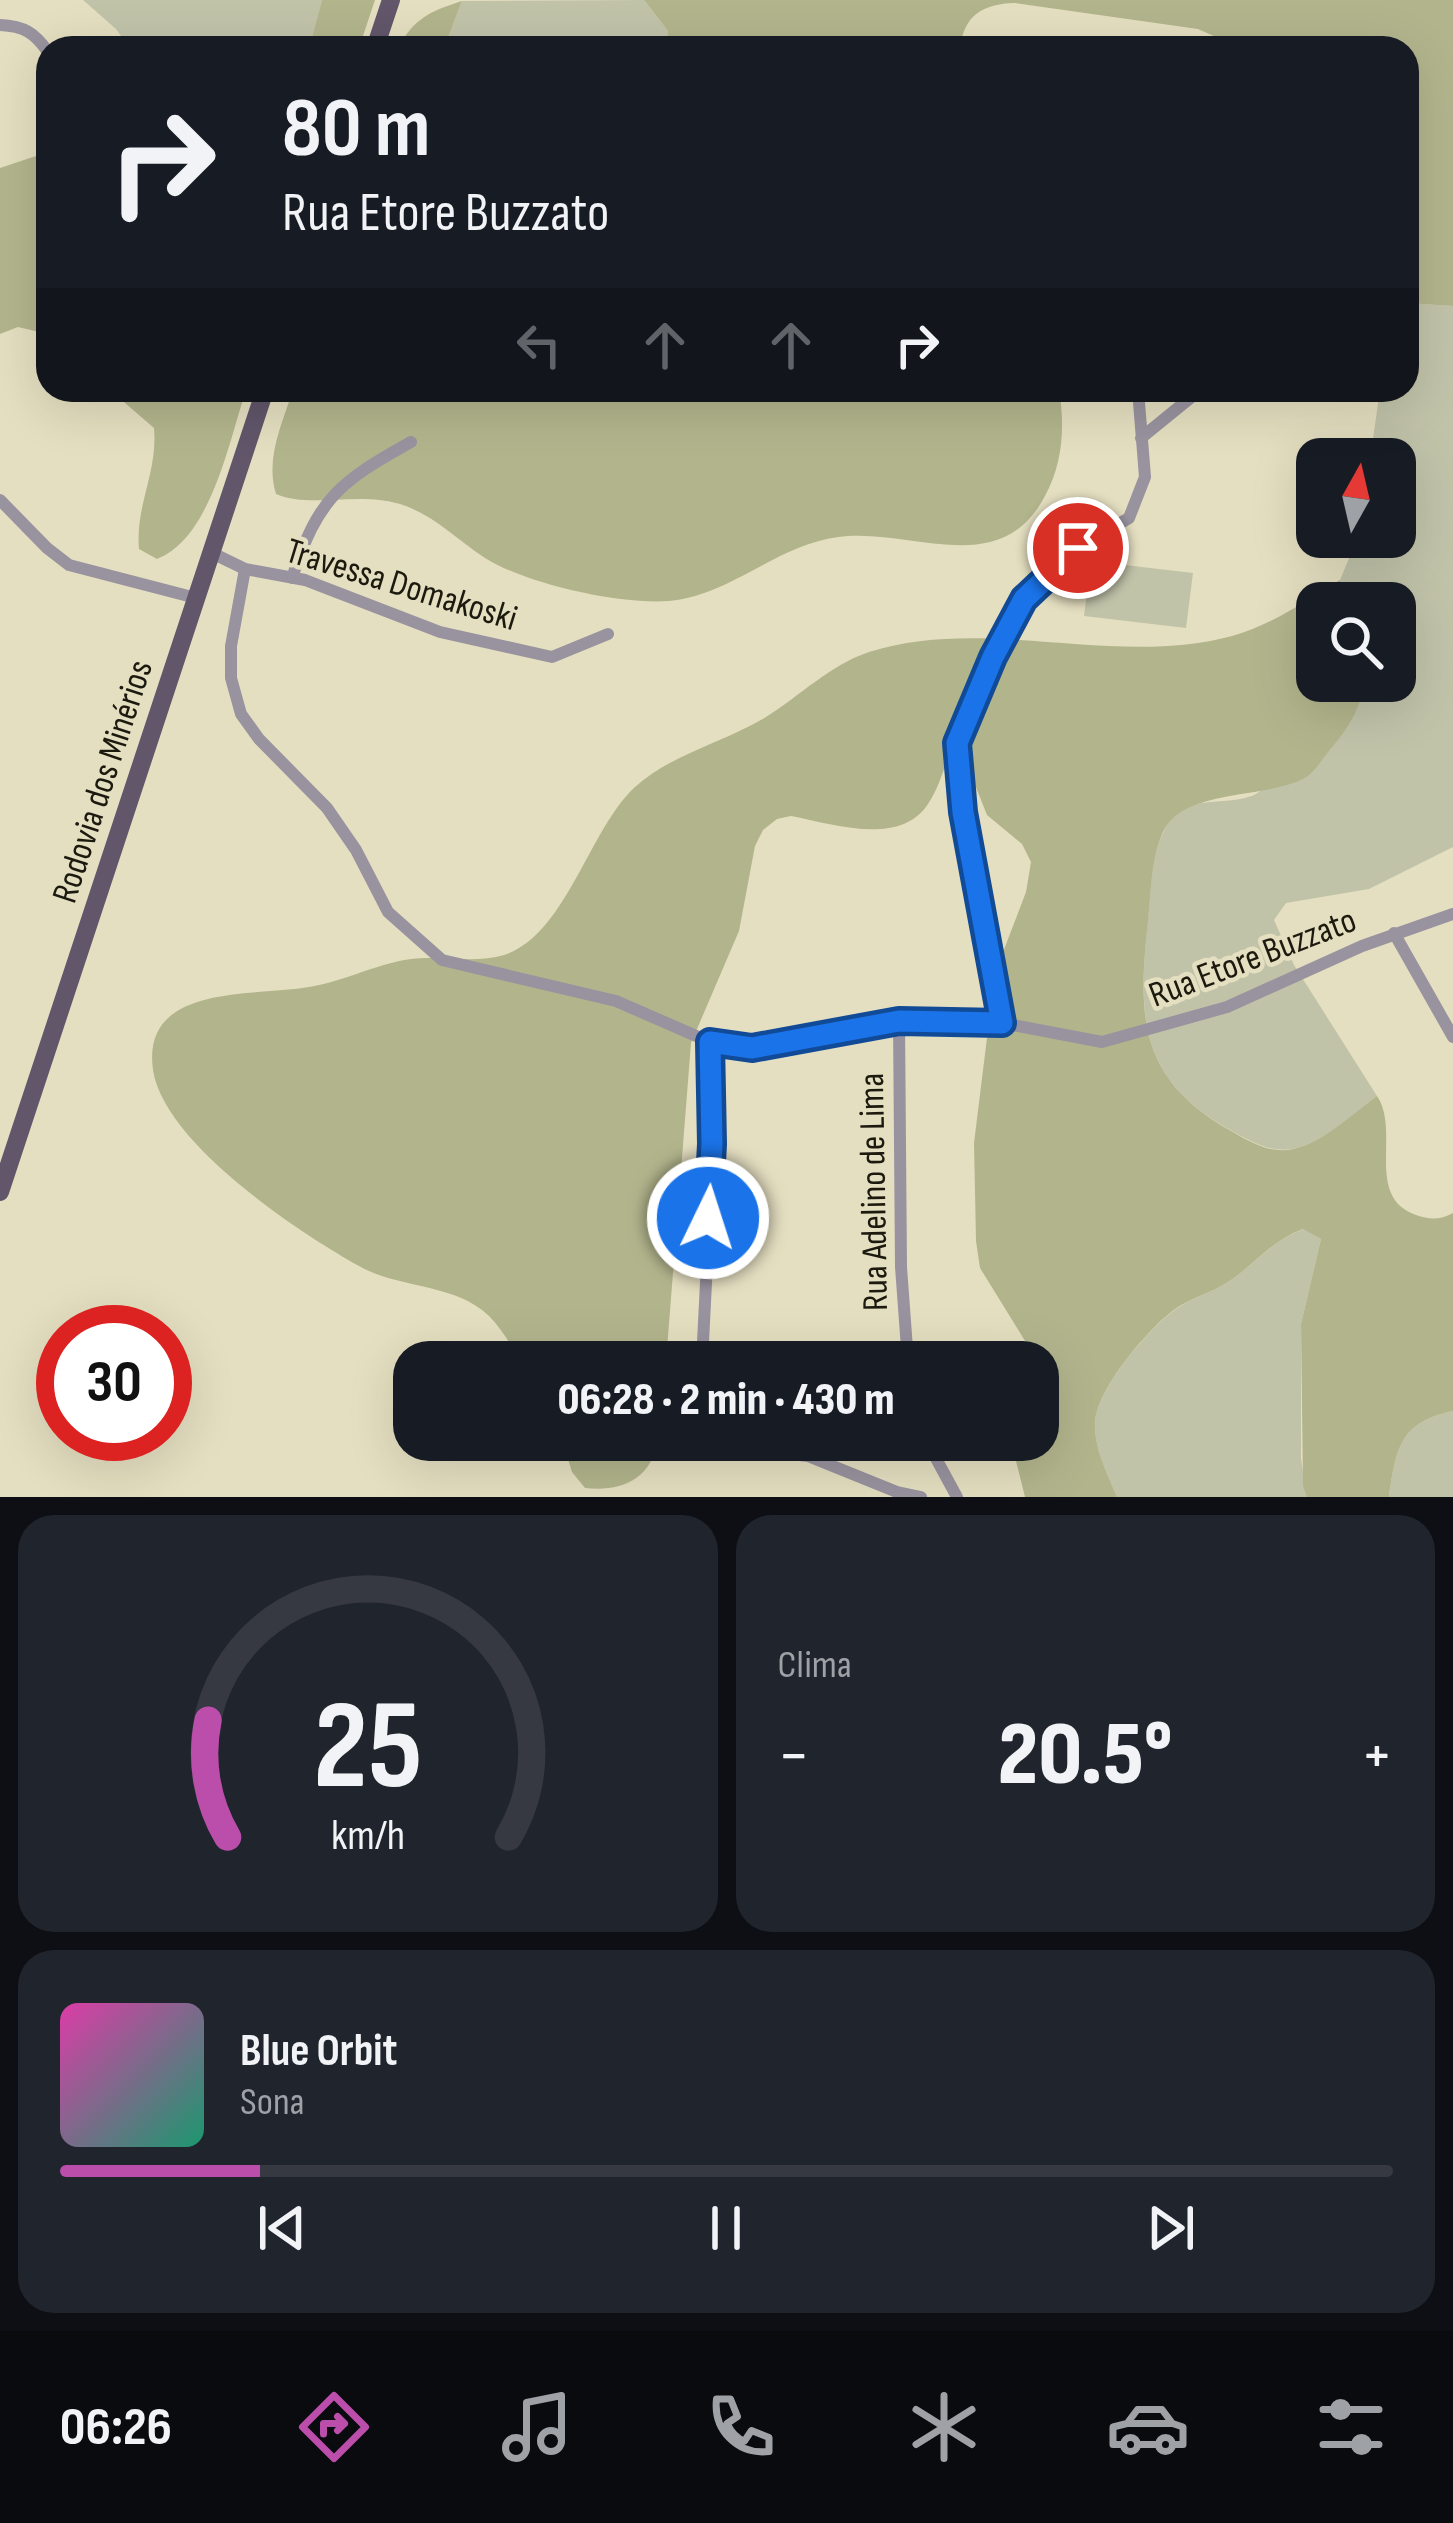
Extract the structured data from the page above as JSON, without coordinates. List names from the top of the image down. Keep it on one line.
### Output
{"streets":{"main road":["Rodovia dos Minérios"],"street":["Travessa Domakoski","Rua Etore Buzzato","Rua Adelino de Lima"]},"crossings":[["Travessa Domakoski","Rua Etore Buzzato"],["Rua Etore Buzzato","Rua Adelino de Lima"]],"north":"top","page":{"turn":["80 m","Rua Etore Buzzato"],"limit":"30","trip":"06:28 · 2 min · 430 m","tile":"Clima","heat":["−","20.5°","+"],"song":["Blue Orbit","Sona"],"tabs":"06:26","gauge":["25","km/h"]}}
